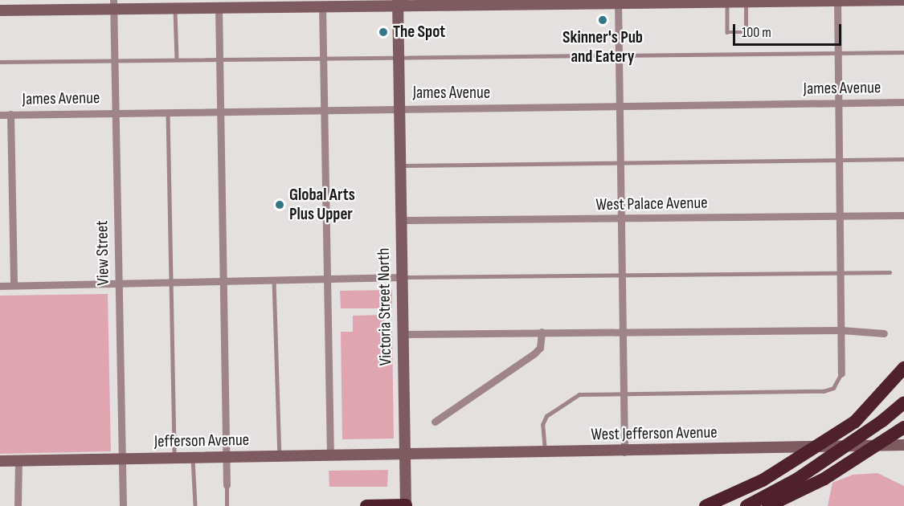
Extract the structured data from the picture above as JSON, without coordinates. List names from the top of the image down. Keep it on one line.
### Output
{"streets":{"street":["James Avenue","West Palace Avenue","View Street","Victoria Street North","West Jefferson Avenue","Jefferson Avenue"]},"crossings":[["James Avenue","View Street"],["James Avenue","Victoria Street North"],["West Palace Avenue","Victoria Street North"],["View Street","Jefferson Avenue"],["Victoria Street North","West Jefferson Avenue"],["Victoria Street North","Jefferson Avenue"],["West Jefferson Avenue","Jefferson Avenue"]],"places":["Skinner's Pub and Eatery","The Spot","Global Arts Plus Upper"],"scale_bar":"100 m"}
